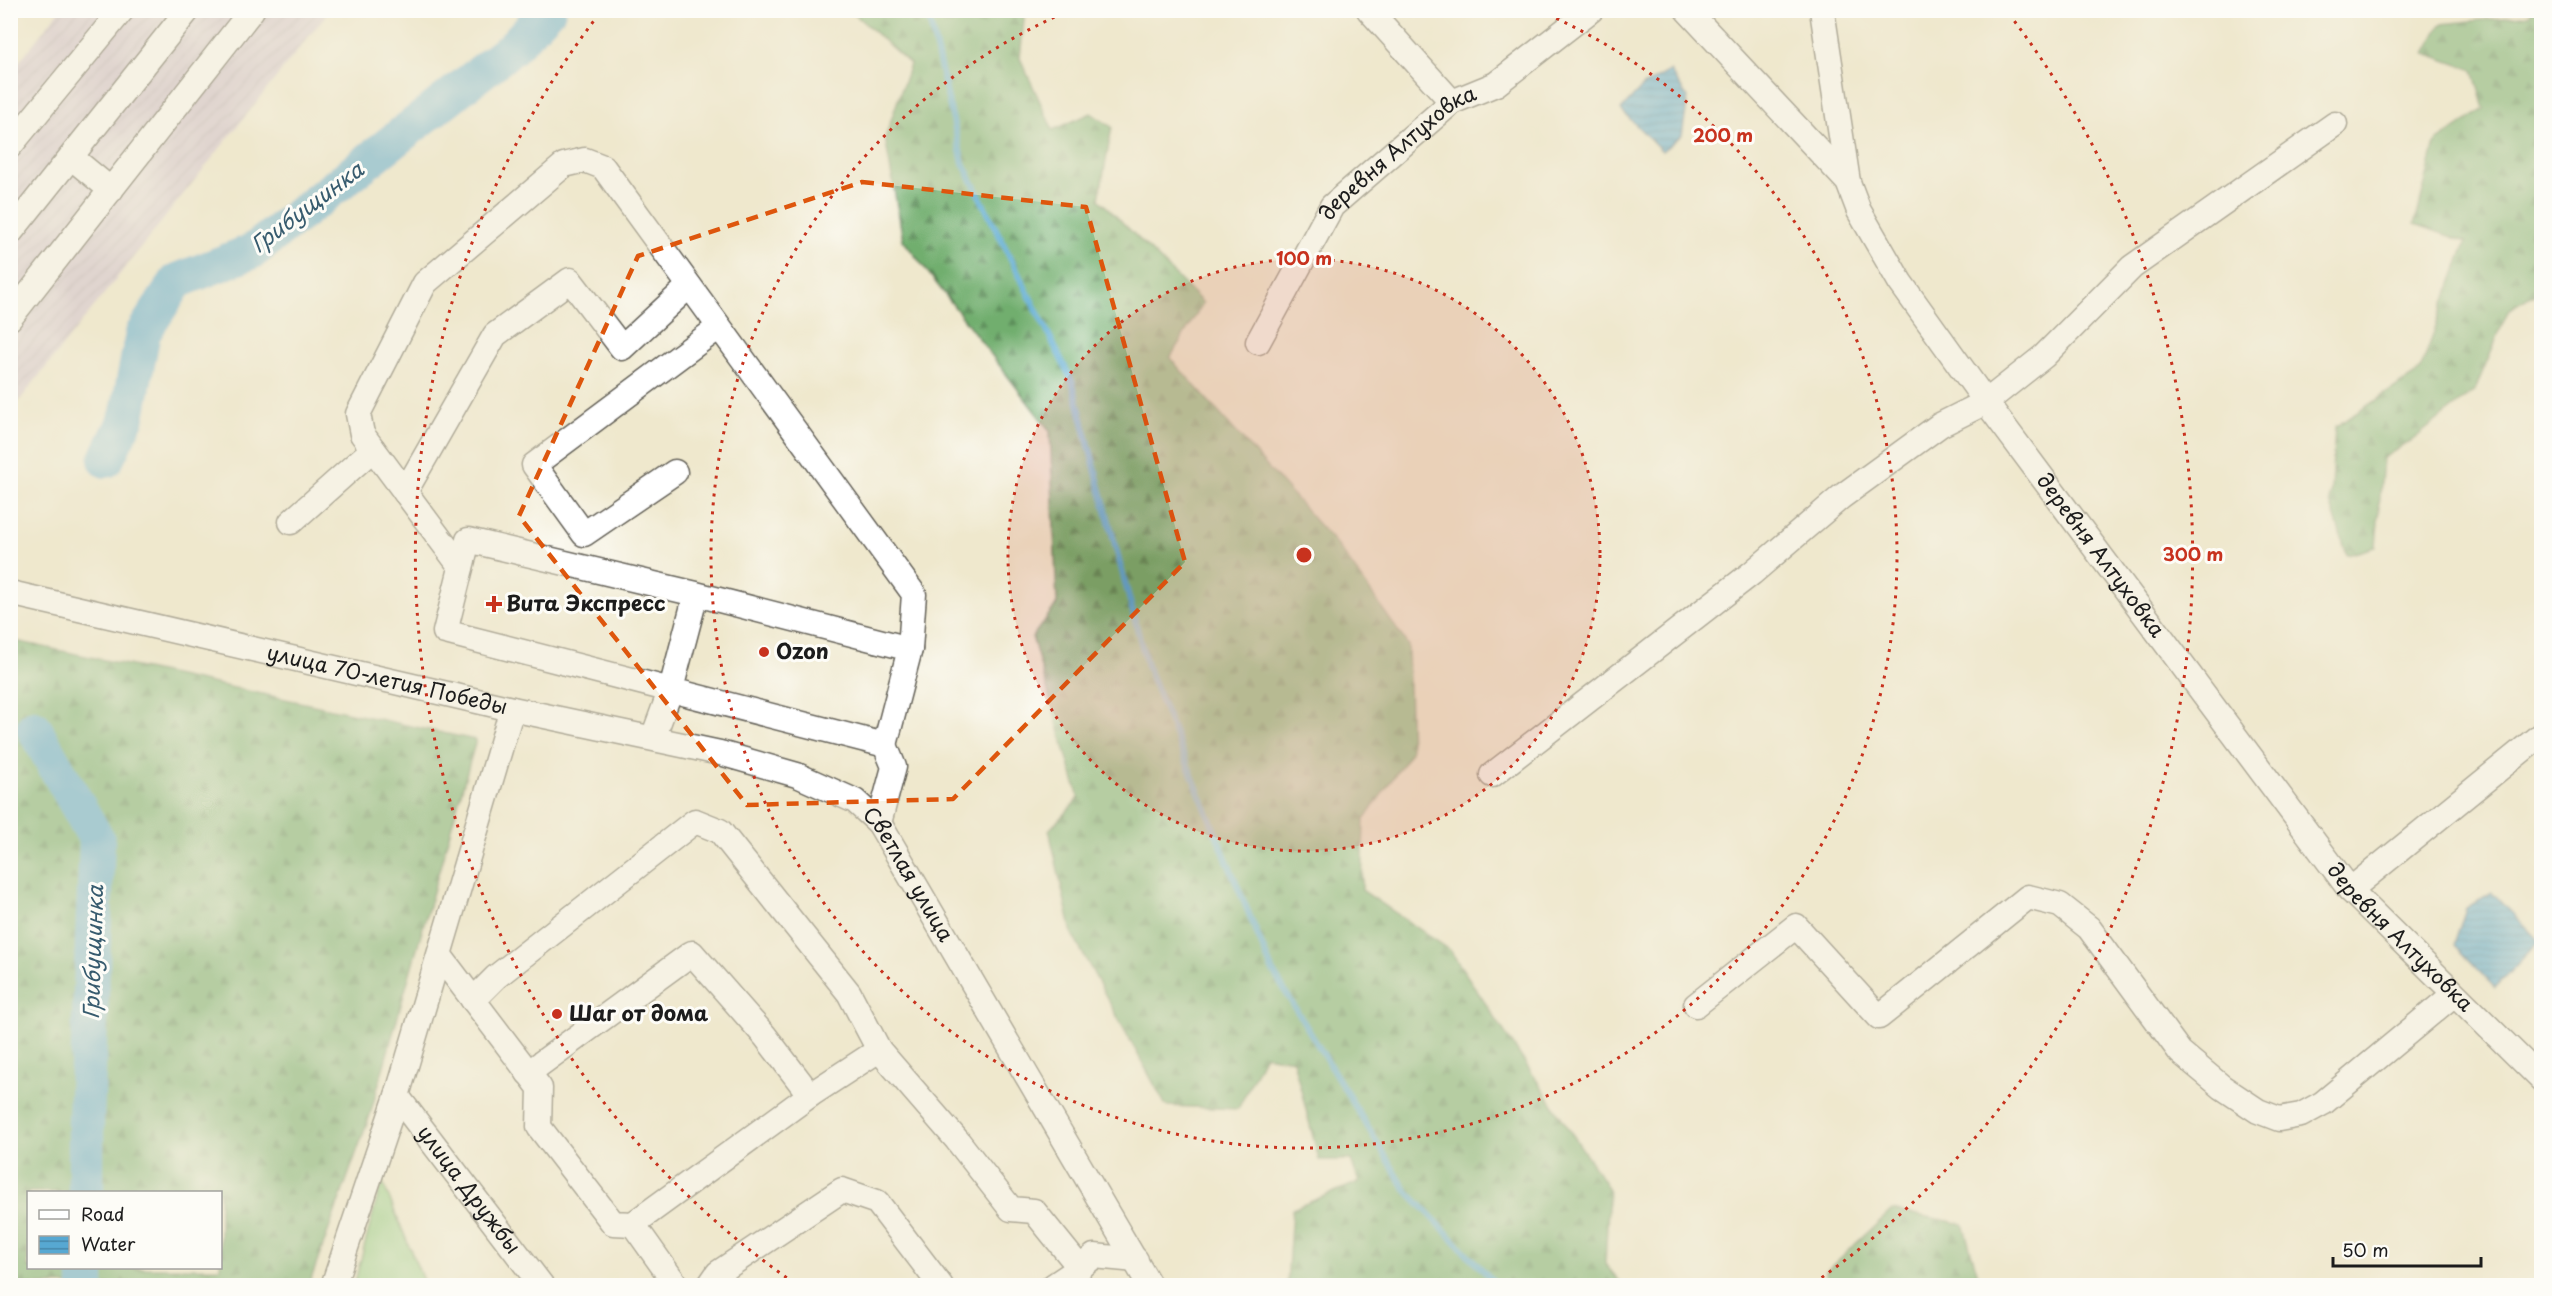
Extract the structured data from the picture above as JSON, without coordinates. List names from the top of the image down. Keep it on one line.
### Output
{"streets":{"street":["деревня Алтуховка","улица 70-летия Победы","Светлая улица","улица Дружбы"]},"crossings":[["улица 70-летия Победы","Светлая улица"],["улица 70-летия Победы","улица Дружбы"]],"water":["Грибущинка"],"places":{"health":["Вита Экспресс"],"other":["Ozon","Шаг от дома"]},"legend":["Road","Water"],"scale_bar":"50 m","rings":["200 m","100 m","300 m"]}
